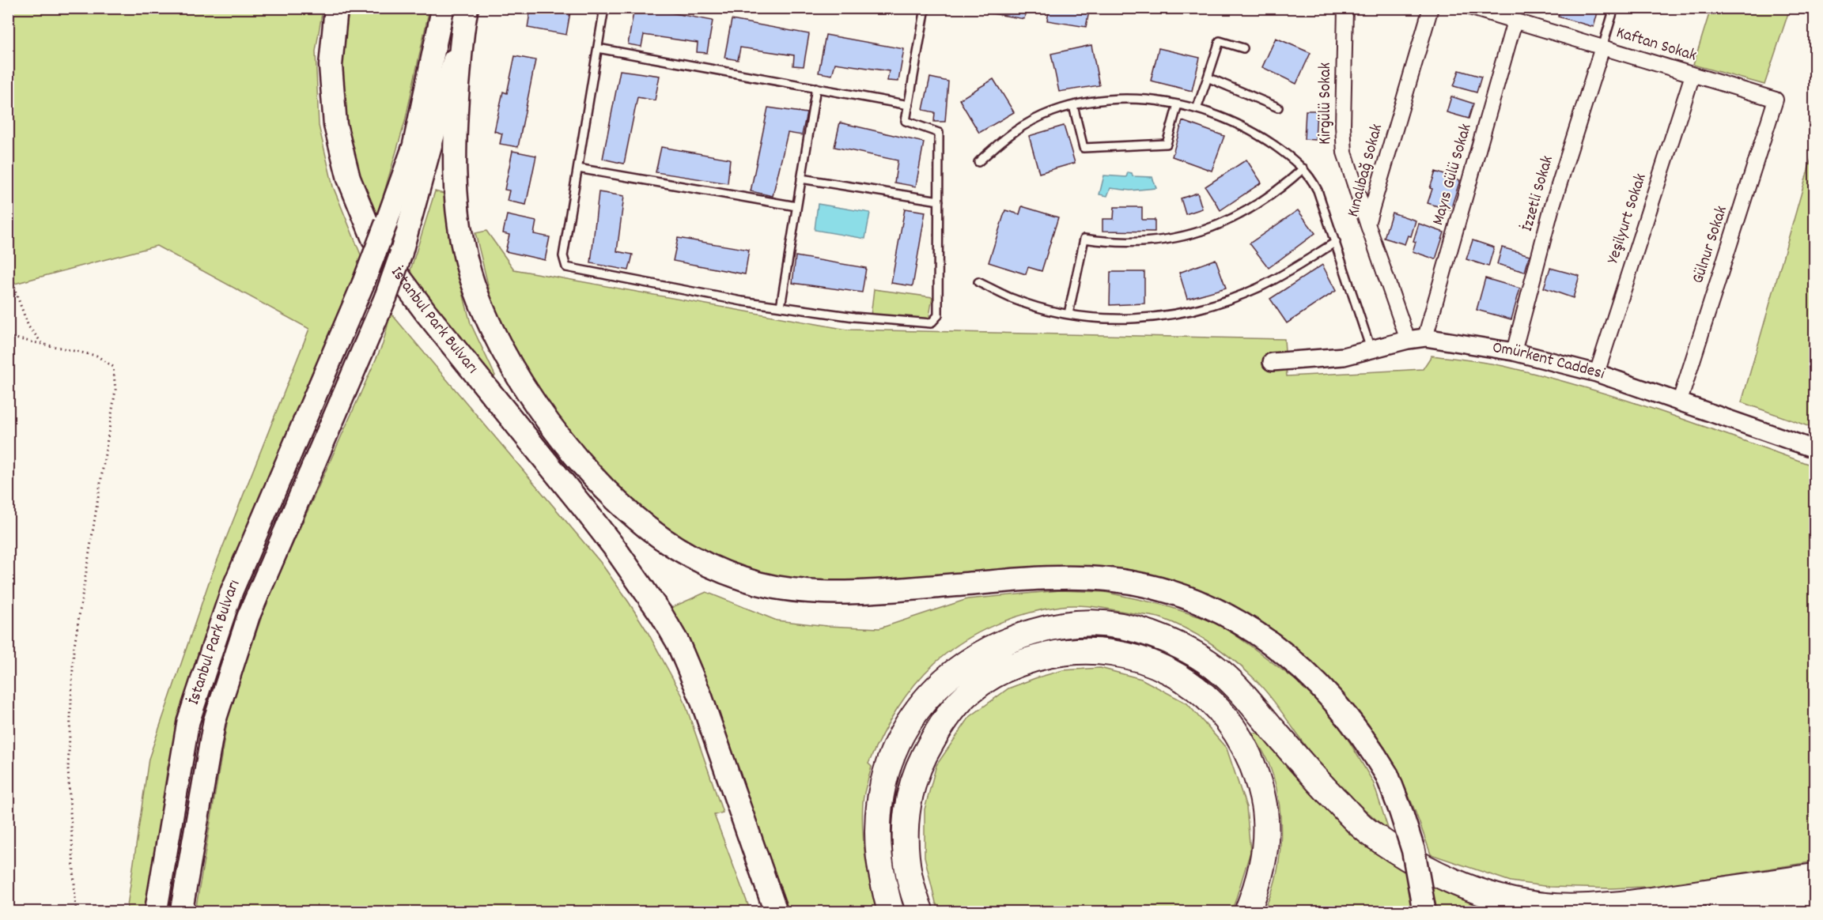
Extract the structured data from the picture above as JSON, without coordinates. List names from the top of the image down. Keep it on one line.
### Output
{"streets":{"highway":["İstanbul Park Bulvarı"],"street":["Kaftan Sokak","Kirgülü Sokak","Kınalıbağ Sokak","Mayıs Gülü Sokak","İzzetli Sokak","Yeşilyurt Sokak","Gülnur Sokak","Ömürkent Caddesi"]},"crossings":[["Kaftan Sokak","Mayıs Gülü Sokak"],["Kaftan Sokak","İzzetli Sokak"],["Kaftan Sokak","Yeşilyurt Sokak"],["Kaftan Sokak","Gülnur Sokak"],["Kirgülü Sokak","Kınalıbağ Sokak"],["Kınalıbağ Sokak","Ömürkent Caddesi"],["Mayıs Gülü Sokak","Ömürkent Caddesi"],["İzzetli Sokak","Ömürkent Caddesi"],["Yeşilyurt Sokak","Ömürkent Caddesi"],["Gülnur Sokak","Ömürkent Caddesi"]]}
